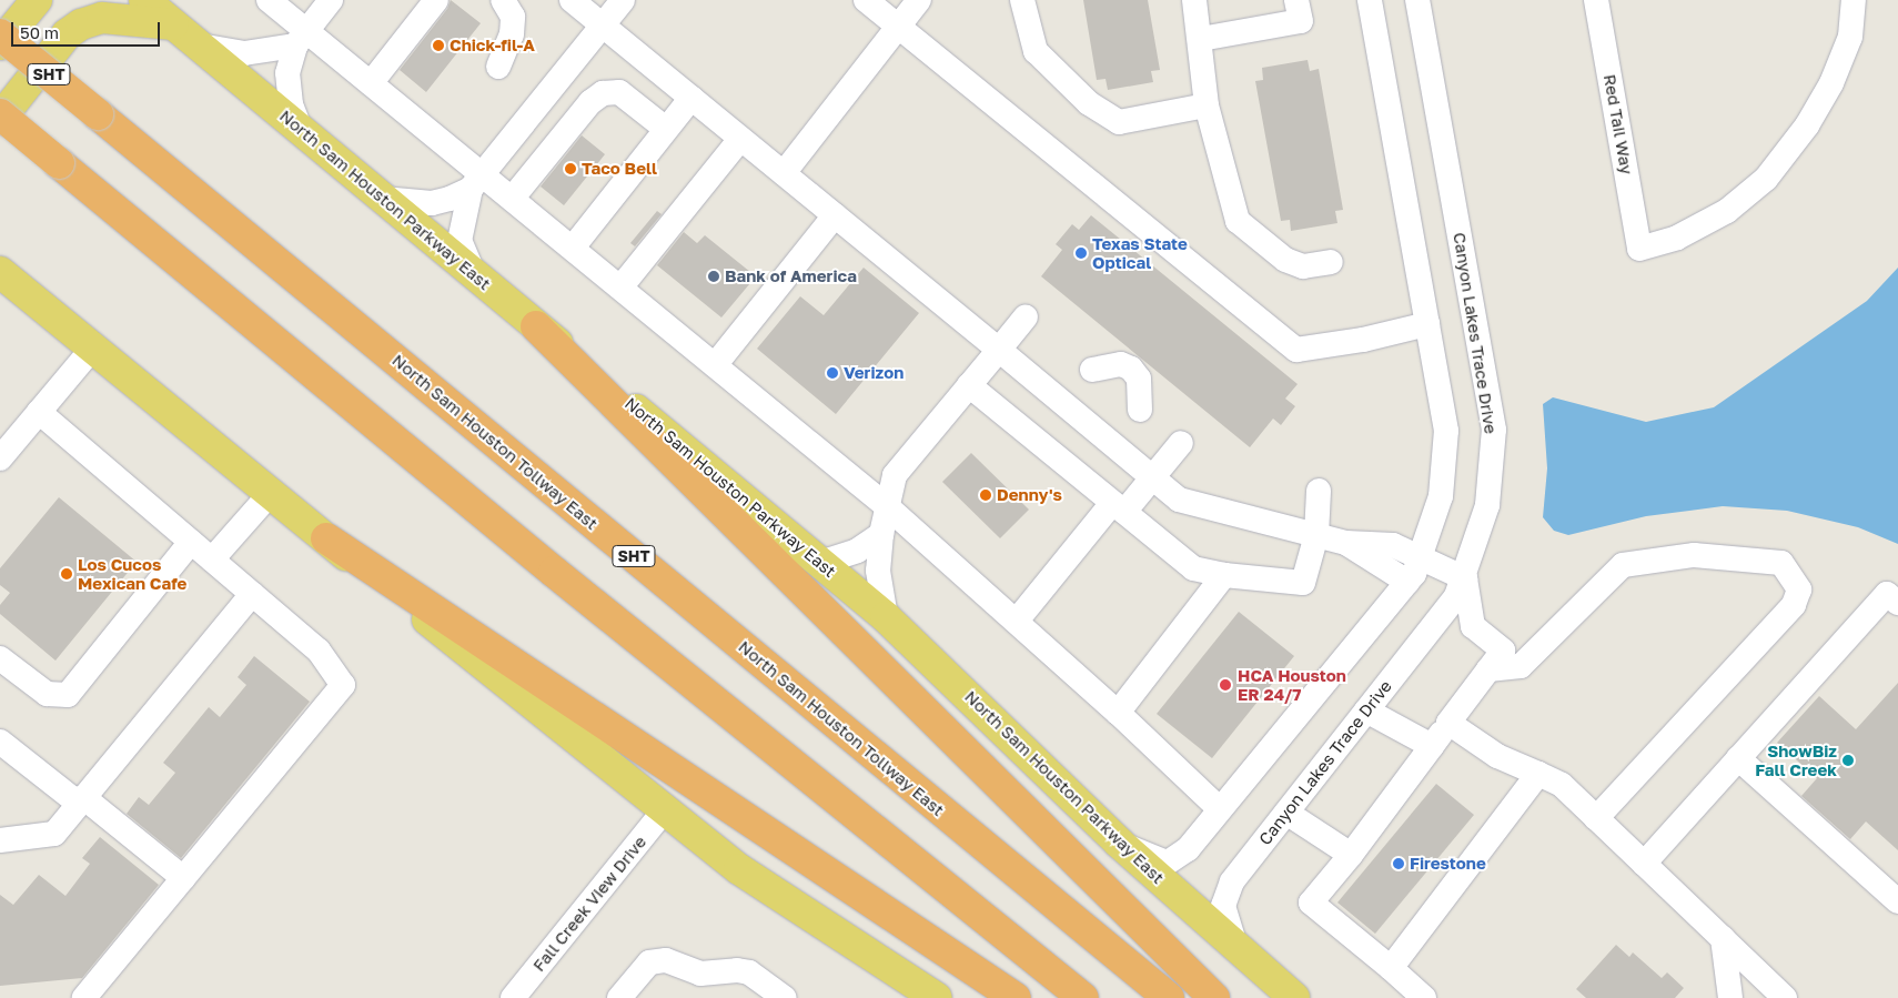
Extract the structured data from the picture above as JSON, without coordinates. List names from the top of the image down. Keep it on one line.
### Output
{"streets":{"highway":["SHT","North Sam Houston Tollway East"],"main road":["North Sam Houston Parkway East"],"street":["Red Tail Way","Canyon Lakes Trace Drive","Fall Creek View Drive"]},"crossings":[["North Sam Houston Parkway East","Canyon Lakes Trace Drive"]],"places":["Chick-fil-A","Taco Bell","Texas State Optical","Bank of America","Verizon","Denny's","Los Cucos Mexican Cafe","HCA Houston ER 24/7","ShowBiz Fall Creek","Firestone"],"scale_bar":"50 m"}
